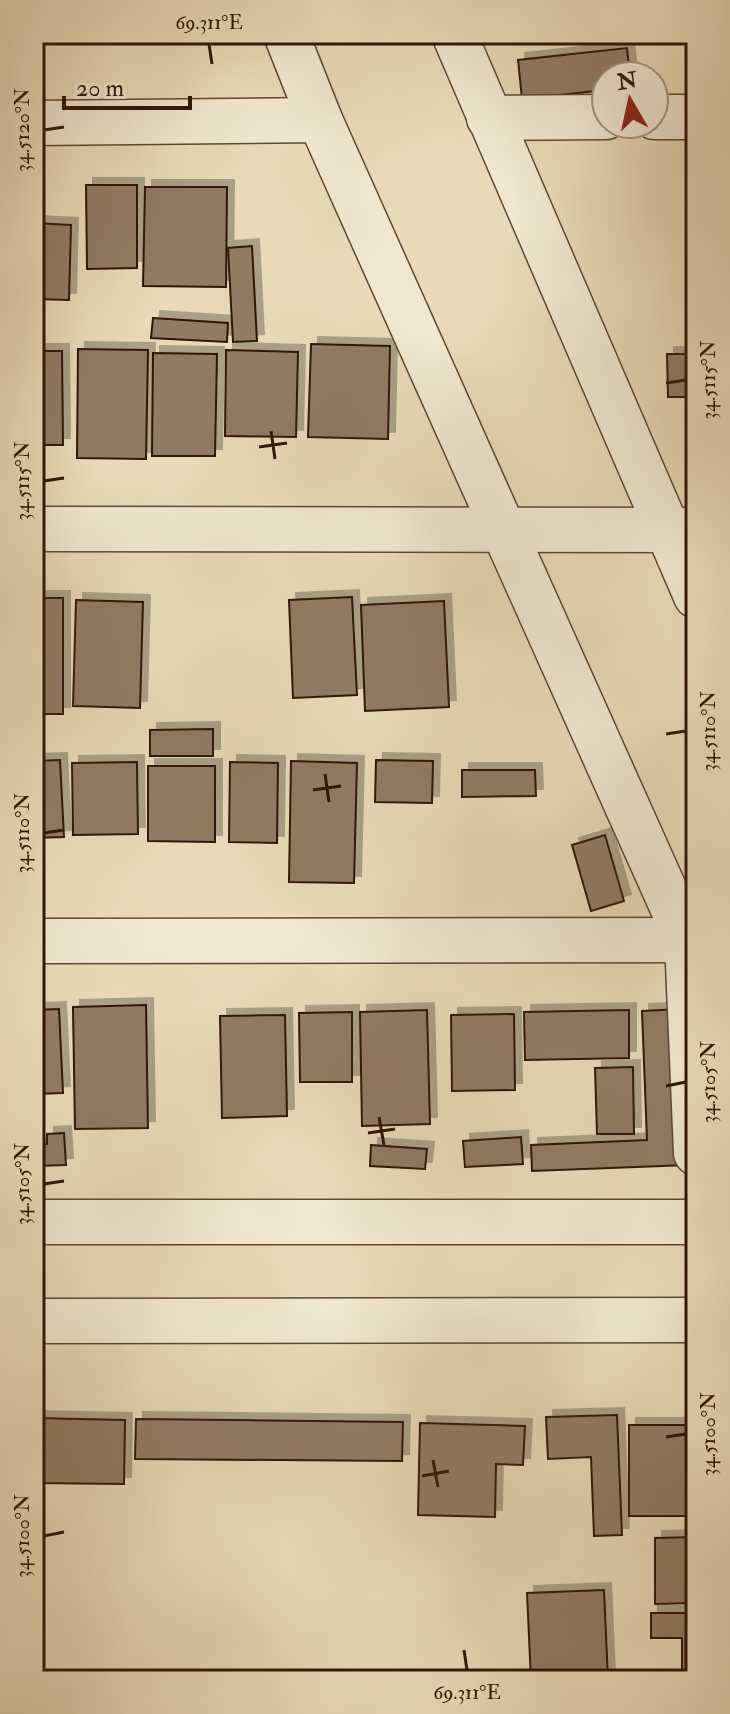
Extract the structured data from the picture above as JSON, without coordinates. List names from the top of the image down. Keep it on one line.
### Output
{"scale_bar":"20 m","north":"top","coordinates":["69.311°E","34.5120°N","34.5115°N","34.5110°N","34.5105°N","34.5100°N"]}
